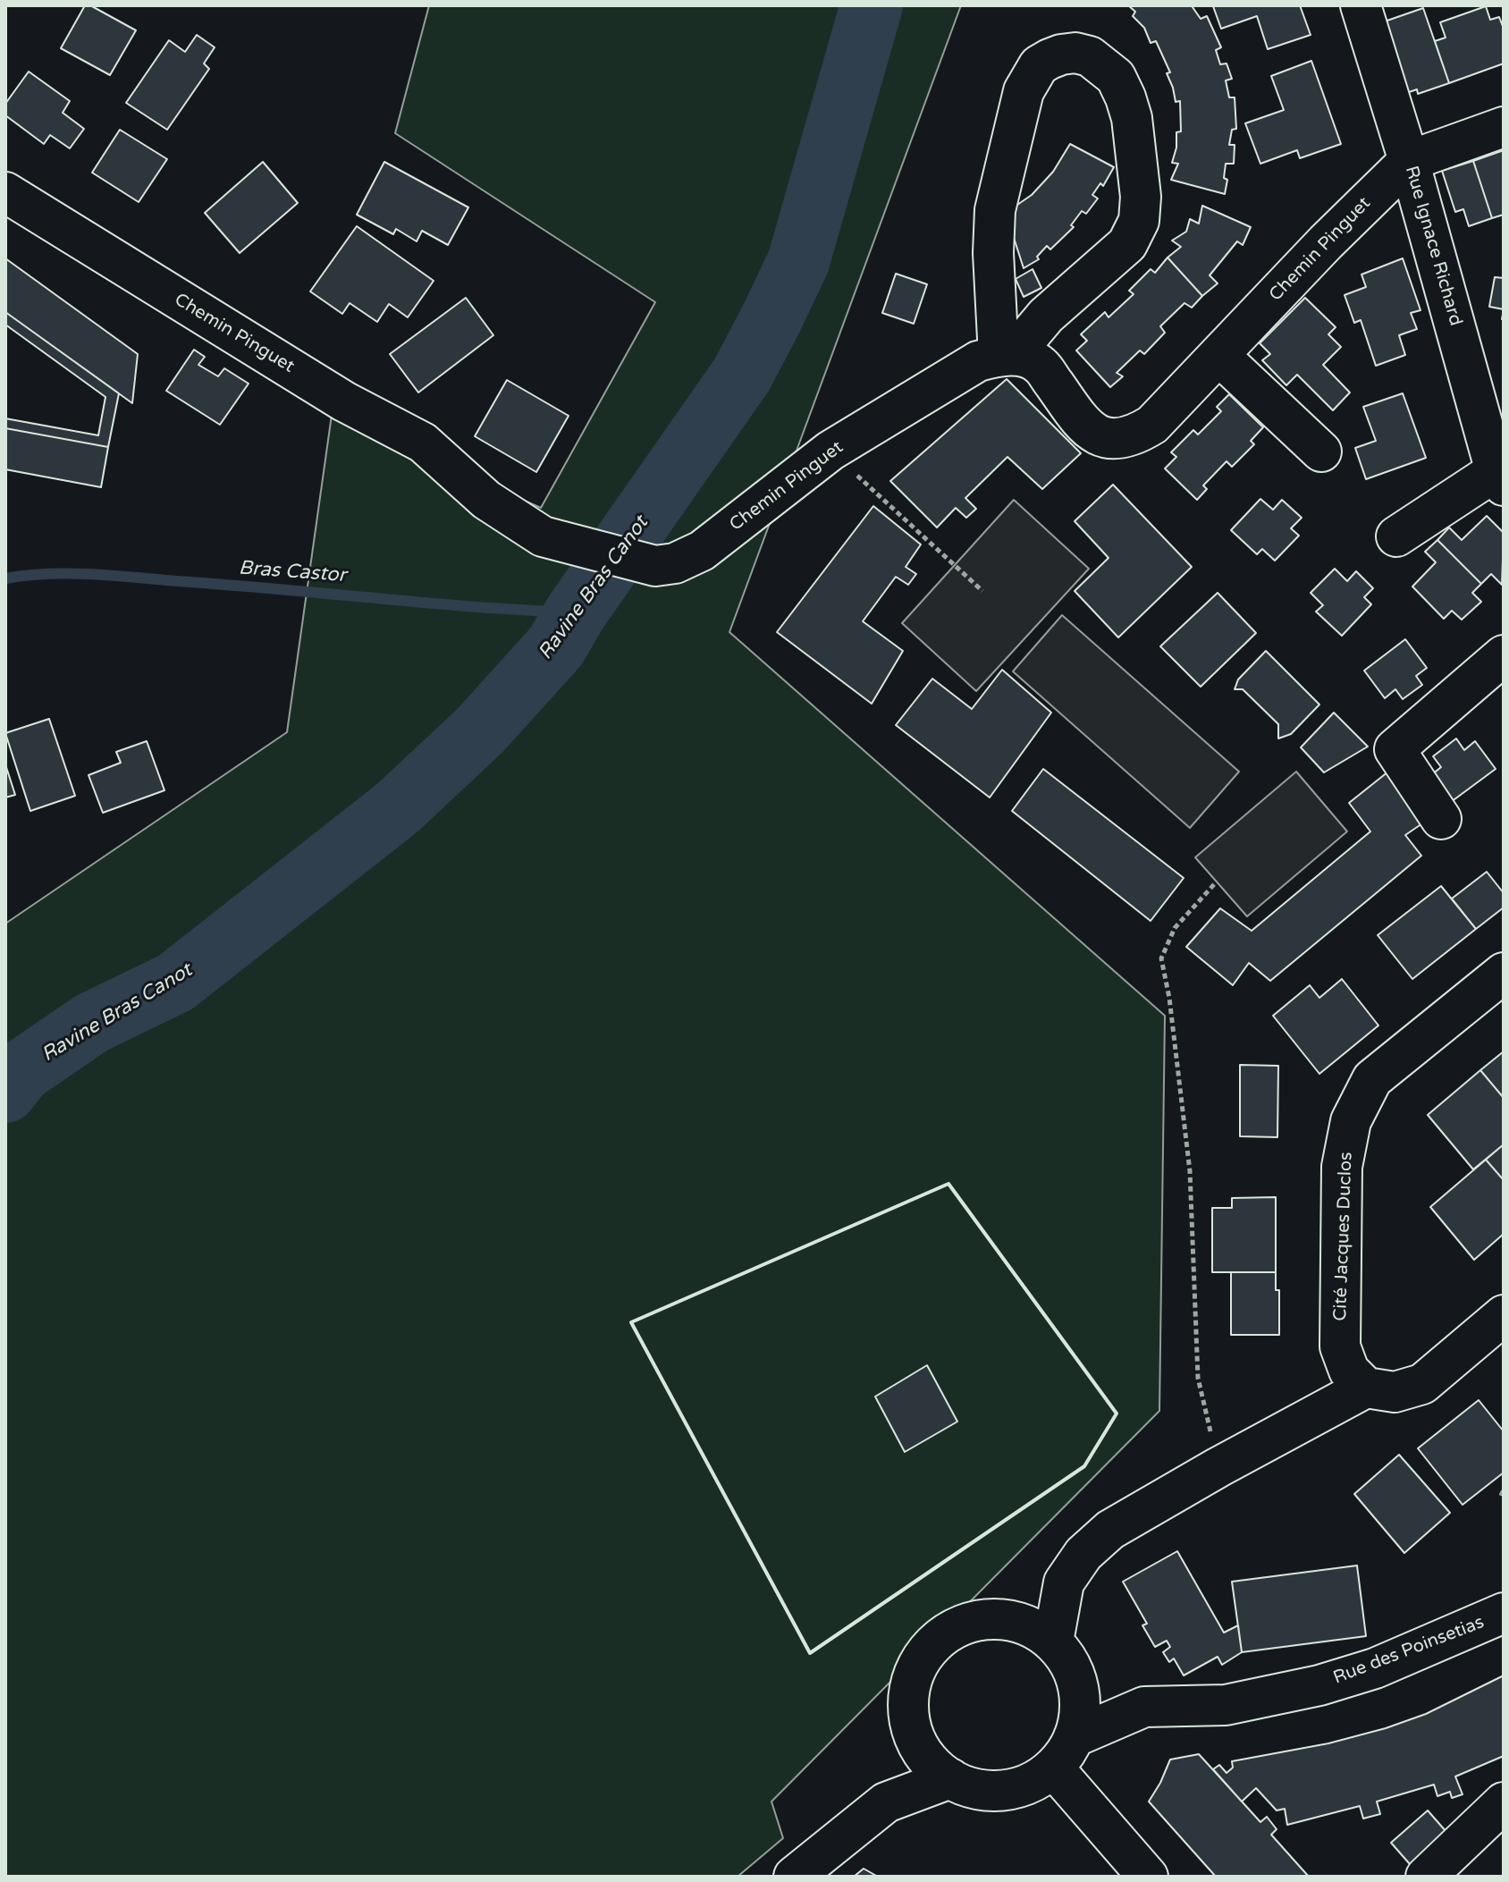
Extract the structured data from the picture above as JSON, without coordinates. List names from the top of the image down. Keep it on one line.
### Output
{"streets":{"street":["Rue Ignace Richard","Chemin Pinguet","Cité Jacques Duclos","Rue des Poinsetias"]},"crossings":[["Rue Ignace Richard","Chemin Pinguet"]],"water":["Bras Castor","Ravine Bras Canot"]}
